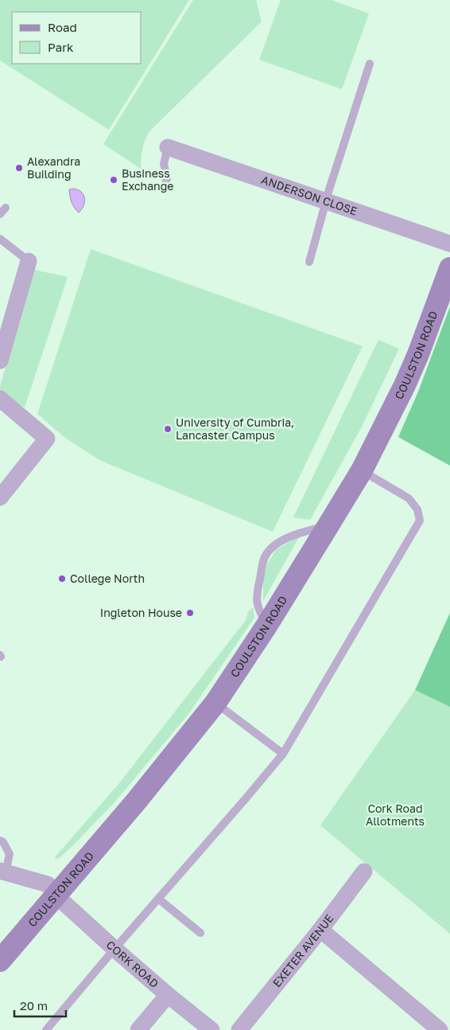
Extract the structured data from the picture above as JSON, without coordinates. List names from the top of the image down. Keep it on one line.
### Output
{"streets":{"street":["ANDERSON CLOSE","COULSTON ROAD","EXETER AVENUE","CORK ROAD"]},"crossings":[["COULSTON ROAD","CORK ROAD"]],"parks":["Cork Road Allotments"],"places":["Alexandra Building","Business Exchange","University of Cumbria, Lancaster Campus","College North","Ingleton House"],"legend":["Road","Park"],"scale_bar":"20 m"}
